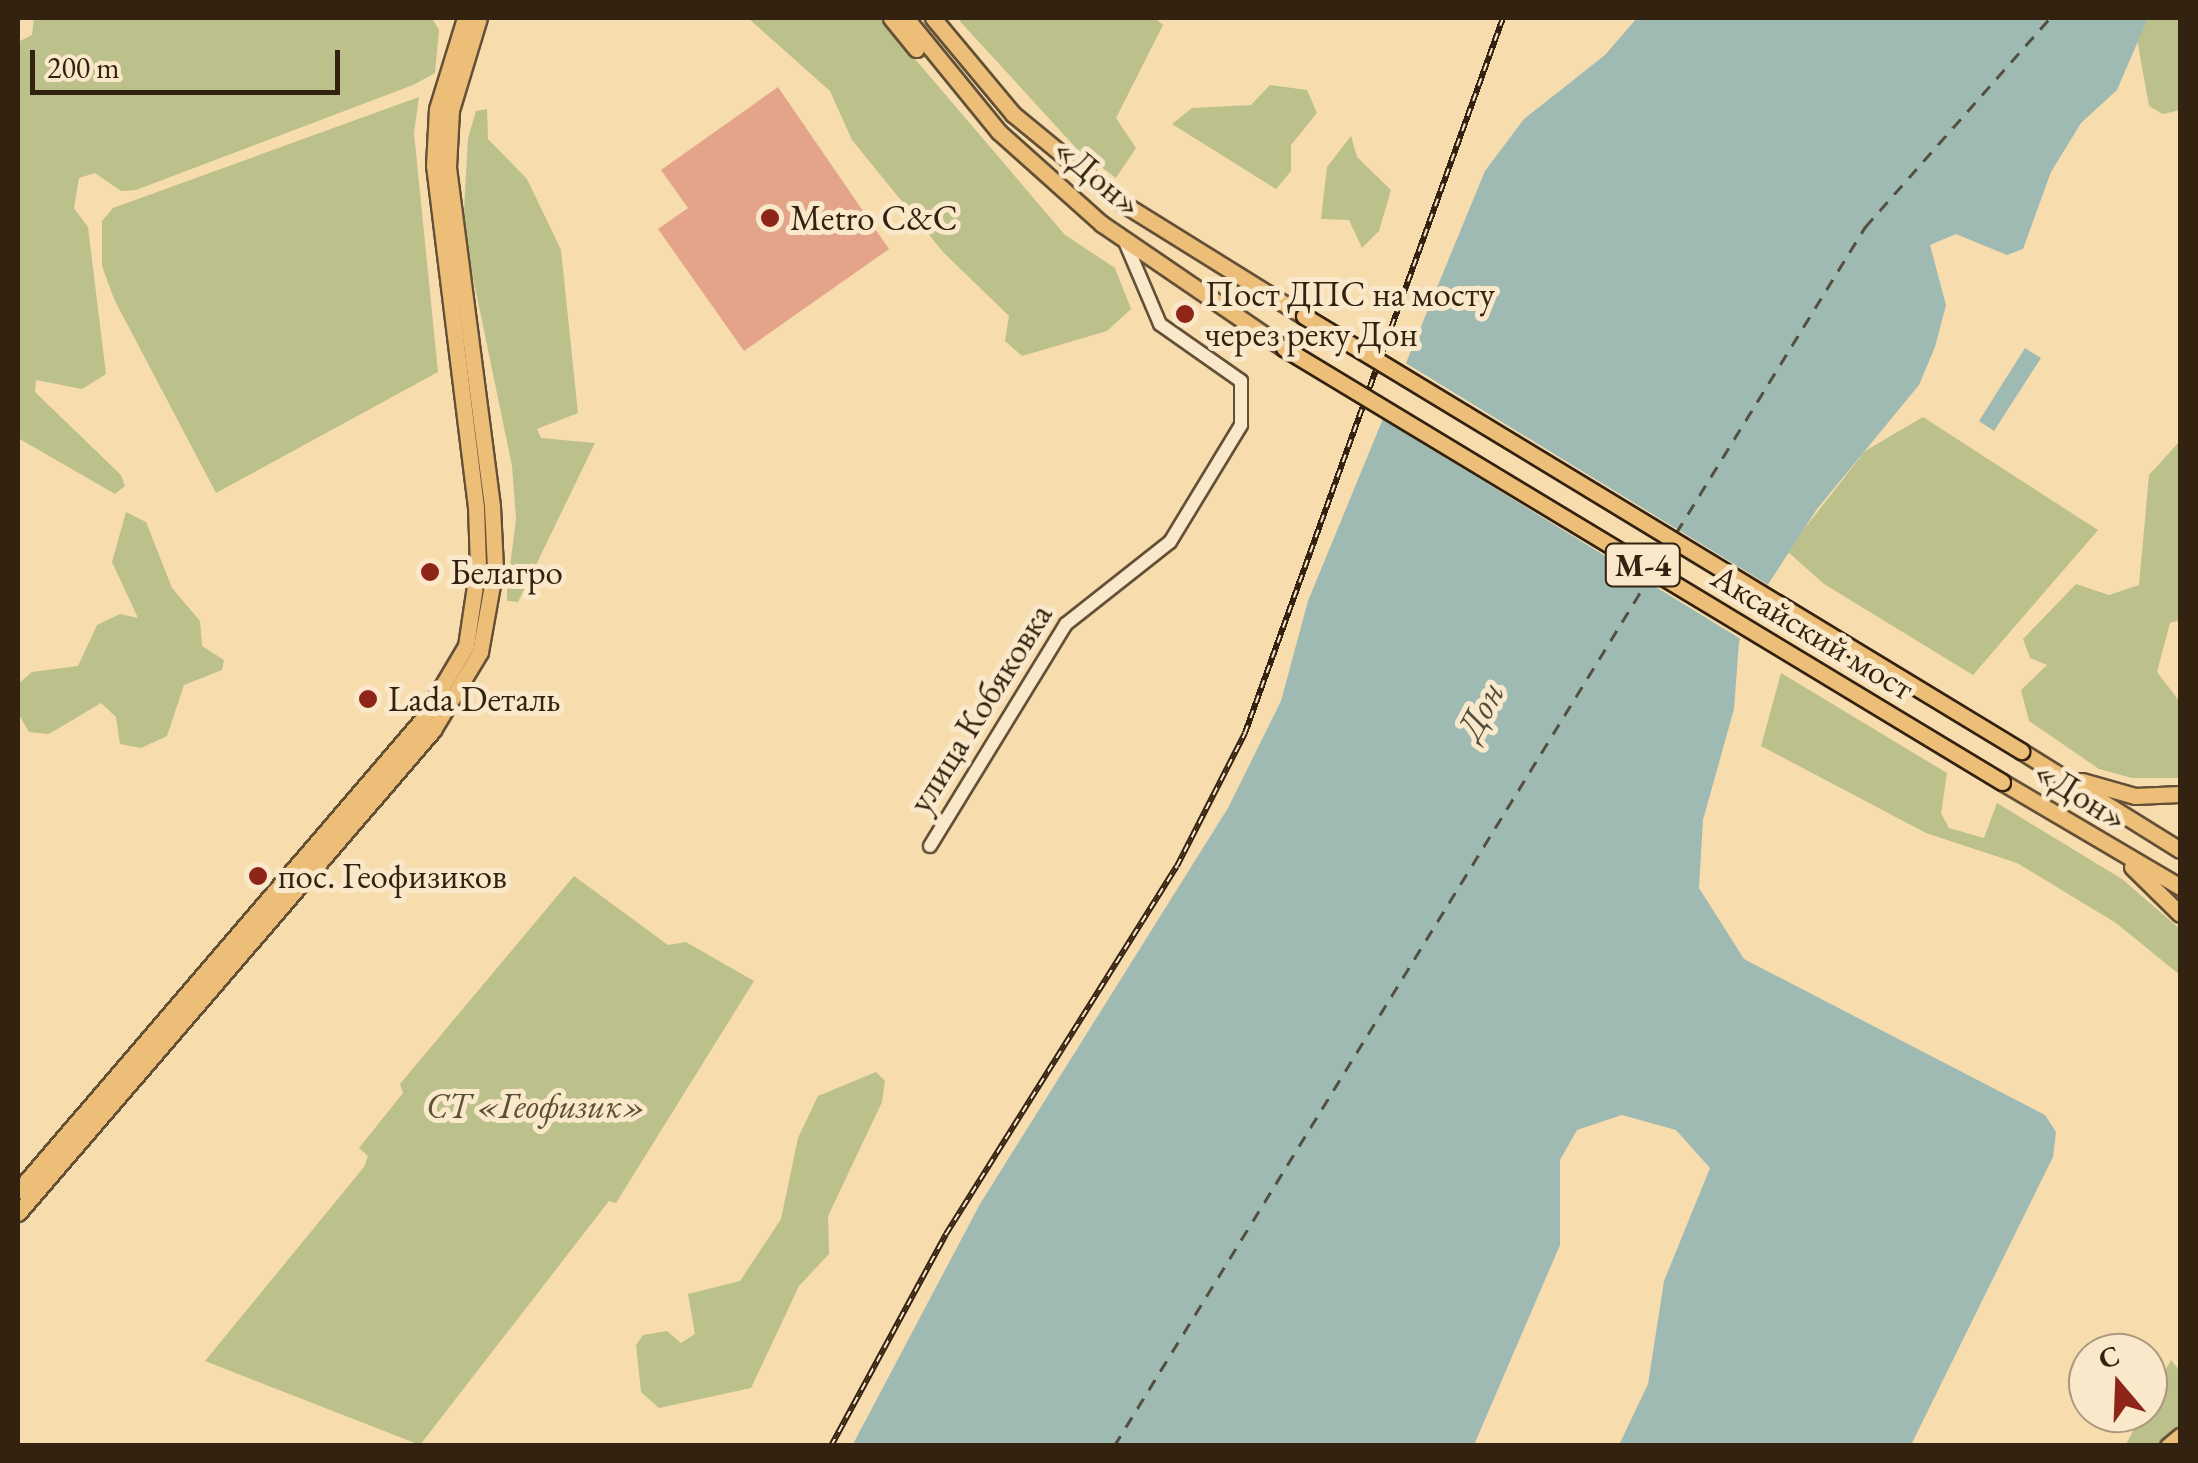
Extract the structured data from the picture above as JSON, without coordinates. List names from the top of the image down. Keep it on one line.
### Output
{"streets":{"main road":["«Дон»","М-4","Аксайский мост"],"street":["улица Кобяковка"]},"crossings":[["«Дон»","Аксайский мост"],["«Дон»","улица Кобяковка"]],"water":["Дон"],"parks":["СТ «Геофизик»"],"places":["Metro C&C","Пост ДПС на мосту через реку Дон","Белагро","Lada Dеталь","пос. Геофизиков"],"scale_bar":"200 m","north":"top"}
